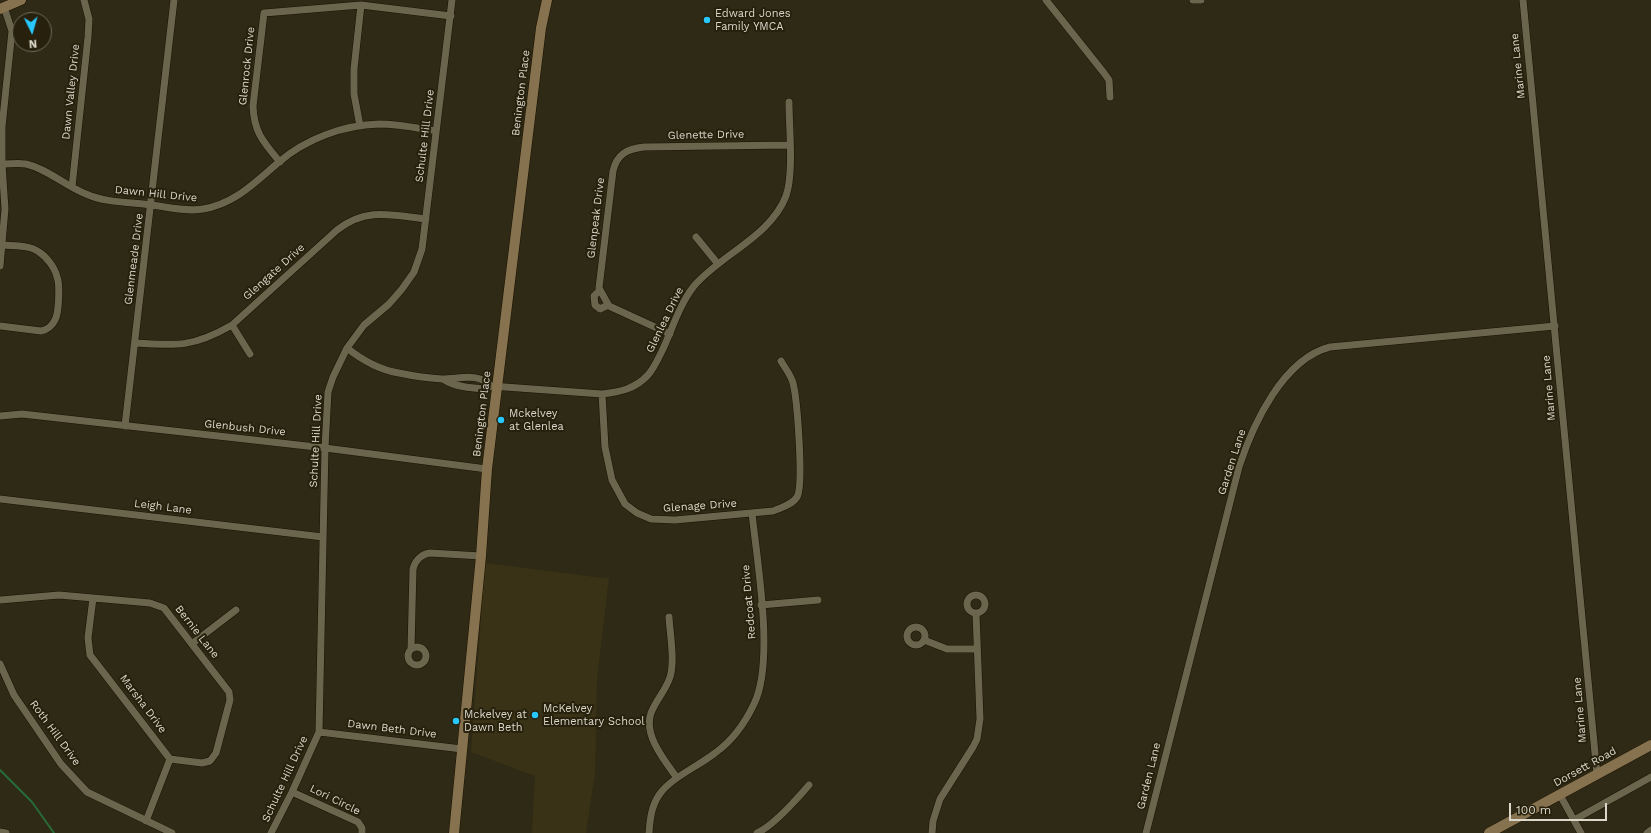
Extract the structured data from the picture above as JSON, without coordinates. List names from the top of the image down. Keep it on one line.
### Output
{"streets":{"main road":["Benington Place","Dorsett Road"],"street":["Glenrock Drive","Marine Lane","Dawn Valley Drive","Glenette Drive","Schulte Hill Drive","Dawn Hill Drive","Glenpeak Drive","Glenmeade Drive","Glengate Drive","Glenlea Drive","Glenbush Drive","Garden Lane","Glenage Drive","Leigh Lane","Redcoat Drive","Bernie Lane","Marsha Drive","Dawn Beth Drive","Roth Hill Drive","Lori Circle"]},"crossings":[["Glenrock Drive","Dawn Hill Drive"],["Marine Lane","Garden Lane"],["Marine Lane","Dorsett Road"],["Dawn Valley Drive","Dawn Hill Drive"],["Benington Place","Glenlea Drive"],["Benington Place","Glenbush Drive"],["Benington Place","Dawn Beth Drive"],["Glenette Drive","Glenpeak Drive"],["Glenette Drive","Glenlea Drive"],["Schulte Hill Drive","Dawn Hill Drive"],["Schulte Hill Drive","Glengate Drive"],["Schulte Hill Drive","Glenlea Drive"],["Schulte Hill Drive","Glenbush Drive"],["Schulte Hill Drive","Leigh Lane"],["Schulte Hill Drive","Dawn Beth Drive"],["Schulte Hill Drive","Lori Circle"],["Dawn Hill Drive","Glenmeade Drive"],["Glenpeak Drive","Glenlea Drive"],["Glenmeade Drive","Glengate Drive"],["Glenmeade Drive","Glenbush Drive"],["Glenlea Drive","Glenage Drive"],["Glenage Drive","Redcoat Drive"],["Bernie Lane","Marsha Drive"]],"places":["Edward Jones Family YMCA","Mckelvey at Glenlea","McKelvey Elementary School","Mckelvey at Dawn Beth"],"scale_bar":"100 m","north":"bottom"}
